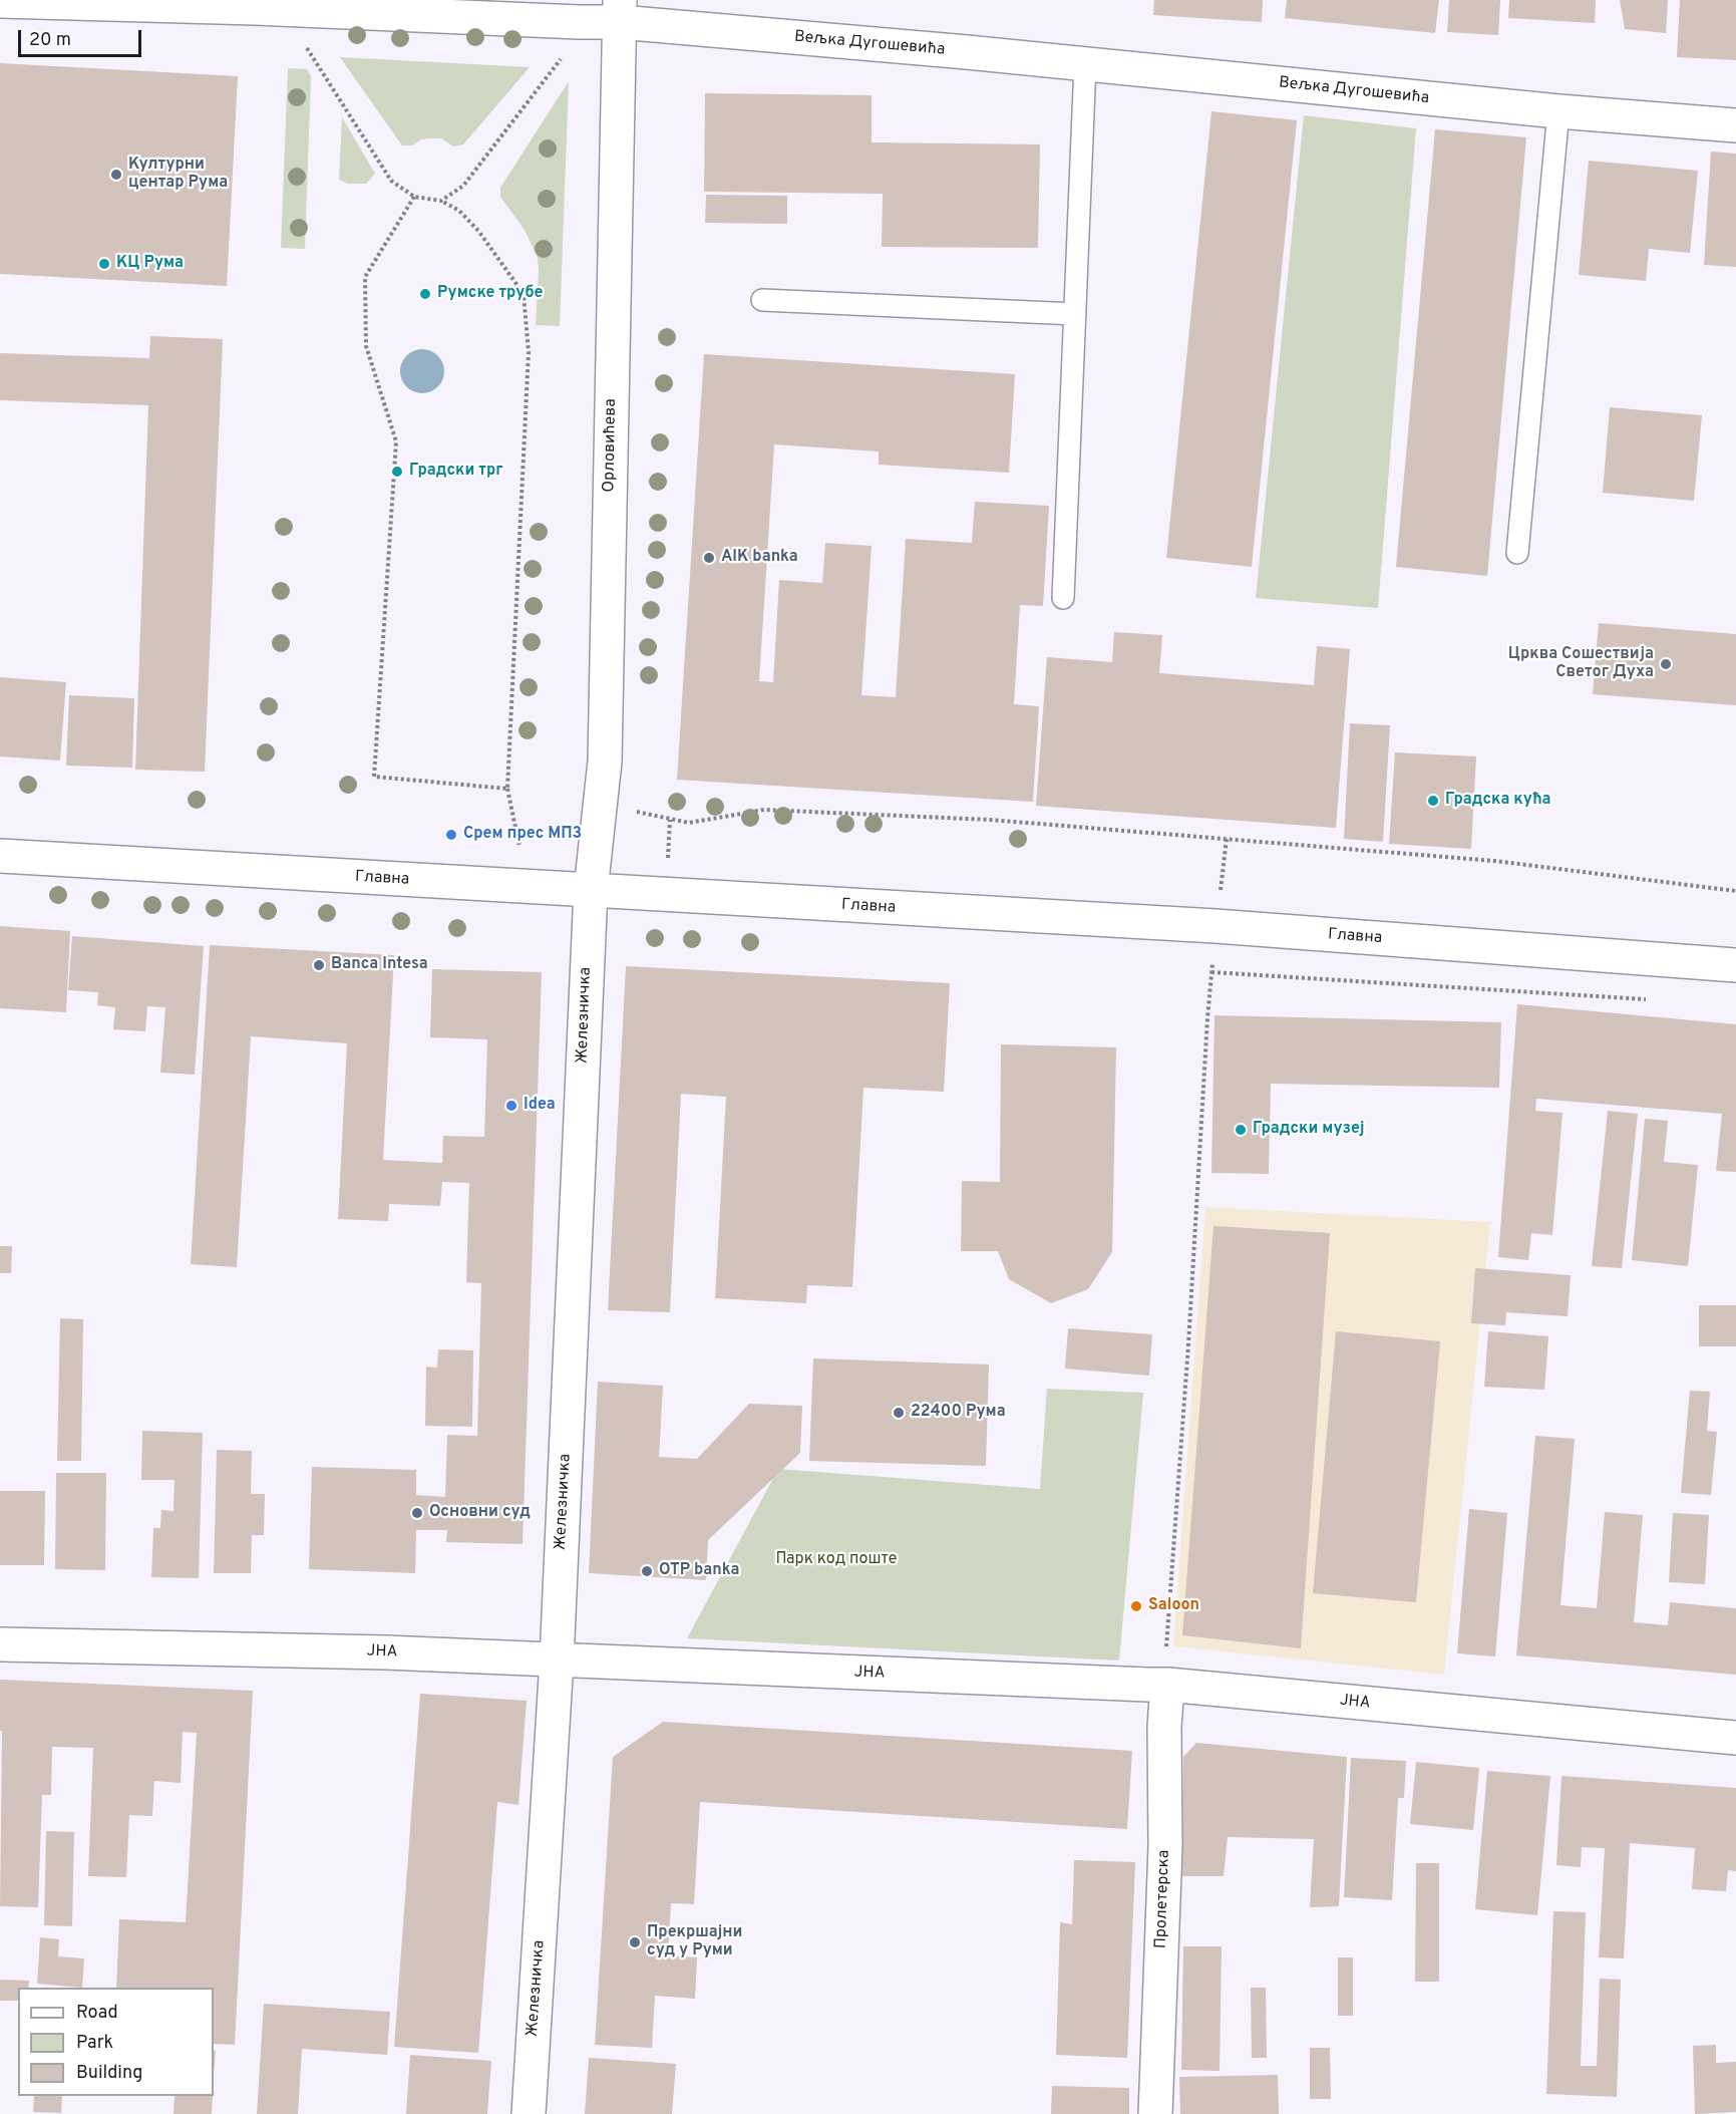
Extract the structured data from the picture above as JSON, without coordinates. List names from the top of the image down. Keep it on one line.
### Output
{"streets":{"street":["Вељка Дугошевића","Орловићева","Главна","Железничка","ЈНА","Пролетерска"]},"crossings":[["Вељка Дугошевића","Орловићева"],["Орловићева","Главна"],["Орловићева","Железничка"],["Главна","Железничка"],["Железничка","ЈНА"],["ЈНА","Пролетерска"]],"parks":["Парк код поште"],"places":["Културни центар Рума","КЦ Рума","Румске трубе","Градски трг","AIK banka","Црква Сошествија Светог Духа","Градска кућа","Срем прес МП3","Banca Intesa","Idea","Градски музеј","22400 Рума","Основни суд","OTP banka","Saloon","Прекршајни суд у Руми"],"legend":["Road","Park","Building"],"scale_bar":"20 m"}
